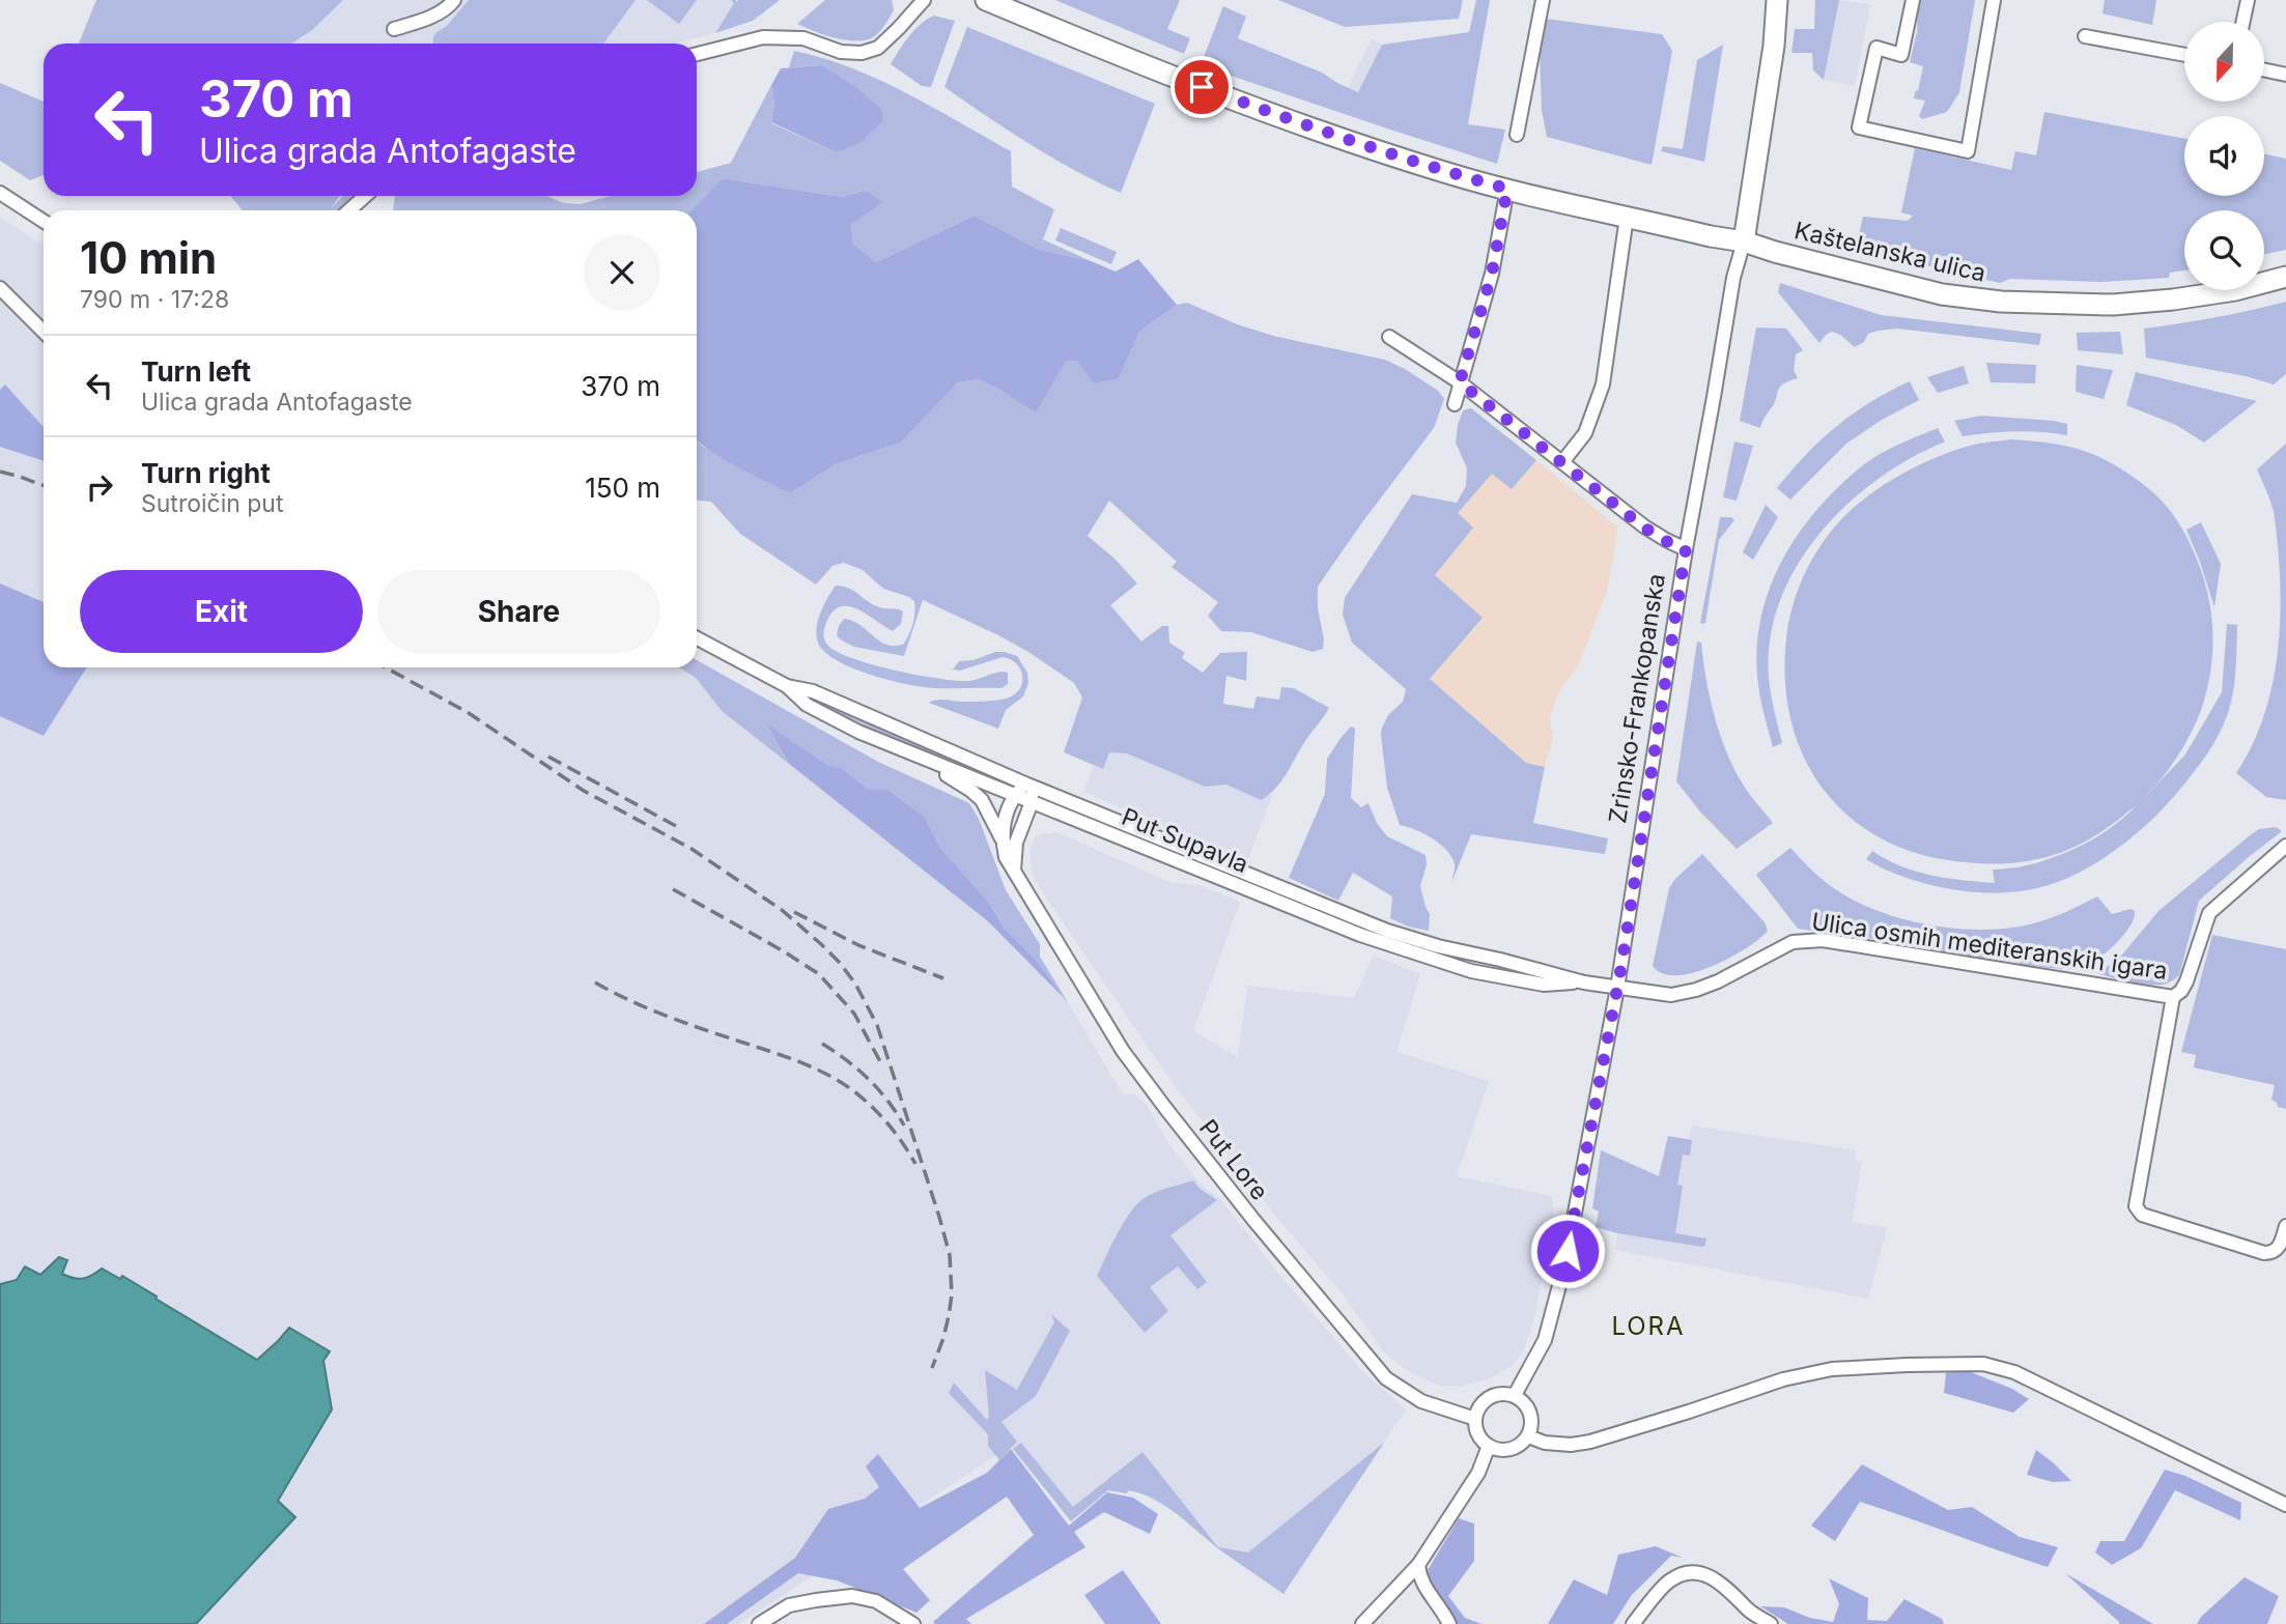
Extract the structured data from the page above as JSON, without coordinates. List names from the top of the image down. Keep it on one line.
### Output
{"streets":{"main road":["Kaštelanska ulica","Zrinsko-Frankopanska"],"street":["Put Supavla","Ulica osmih mediteranskih igara","Put Lore"]},"crossings":[["Kaštelanska ulica","Zrinsko-Frankopanska"],["Zrinsko-Frankopanska","Put Supavla"],["Zrinsko-Frankopanska","Ulica osmih mediteranskih igara"],["Zrinsko-Frankopanska","Put Lore"],["Put Supavla","Ulica osmih mediteranskih igara"],["Put Supavla","Put Lore"]],"districts":["LORA"],"north":"bottom","page":{"turn":["370 m","Ulica grada Antofagaste"],"heading":["10 min","790 m · 17:28"],"list":[{"name":"Turn left","note":"Ulica grada Antofagaste","value":"370 m"},{"name":"Turn right","note":"Sutroičin put","value":"150 m"}],"buttons":["Exit","Share"]}}
